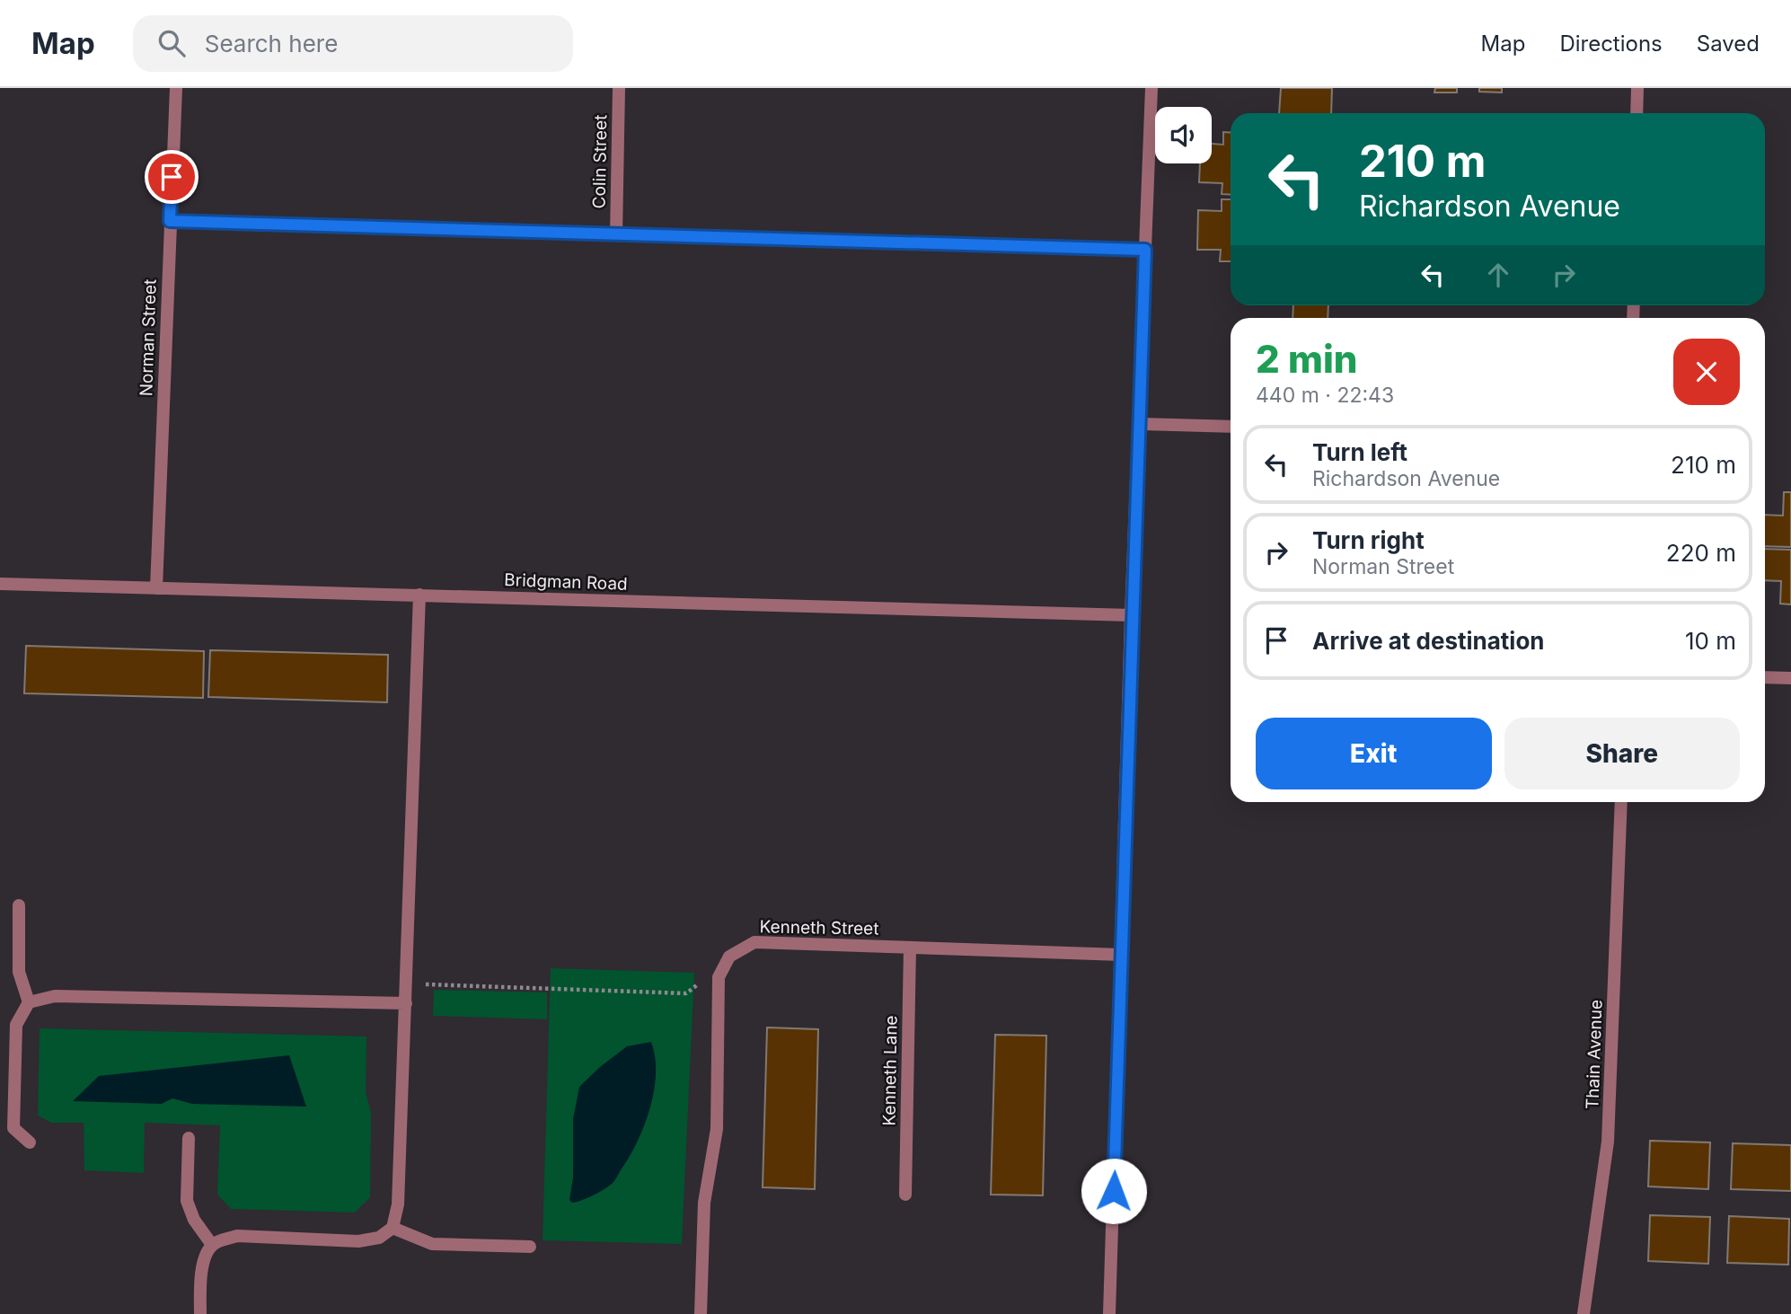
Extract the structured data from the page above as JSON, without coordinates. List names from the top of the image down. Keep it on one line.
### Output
{"streets":{"street":["Colin Street","Norman Street","Bridgman Road","Kenneth Street","Thain Avenue","Kenneth Lane"]},"crossings":[["Norman Street","Bridgman Road"],["Kenneth Street","Kenneth Lane"]],"page":{"header":"Map","search":"Search here","nav":["Map","Directions","Saved"],"turn":["210 m","Richardson Avenue"],"heading":["2 min","440 m · 22:43"],"list":[{"name":"Turn left","note":"Richardson Avenue","value":"210 m"},{"name":"Turn right","note":"Norman Street","value":"220 m"},{"name":"Arrive at destination","value":"10 m"}],"buttons":["Exit","Share"]}}
